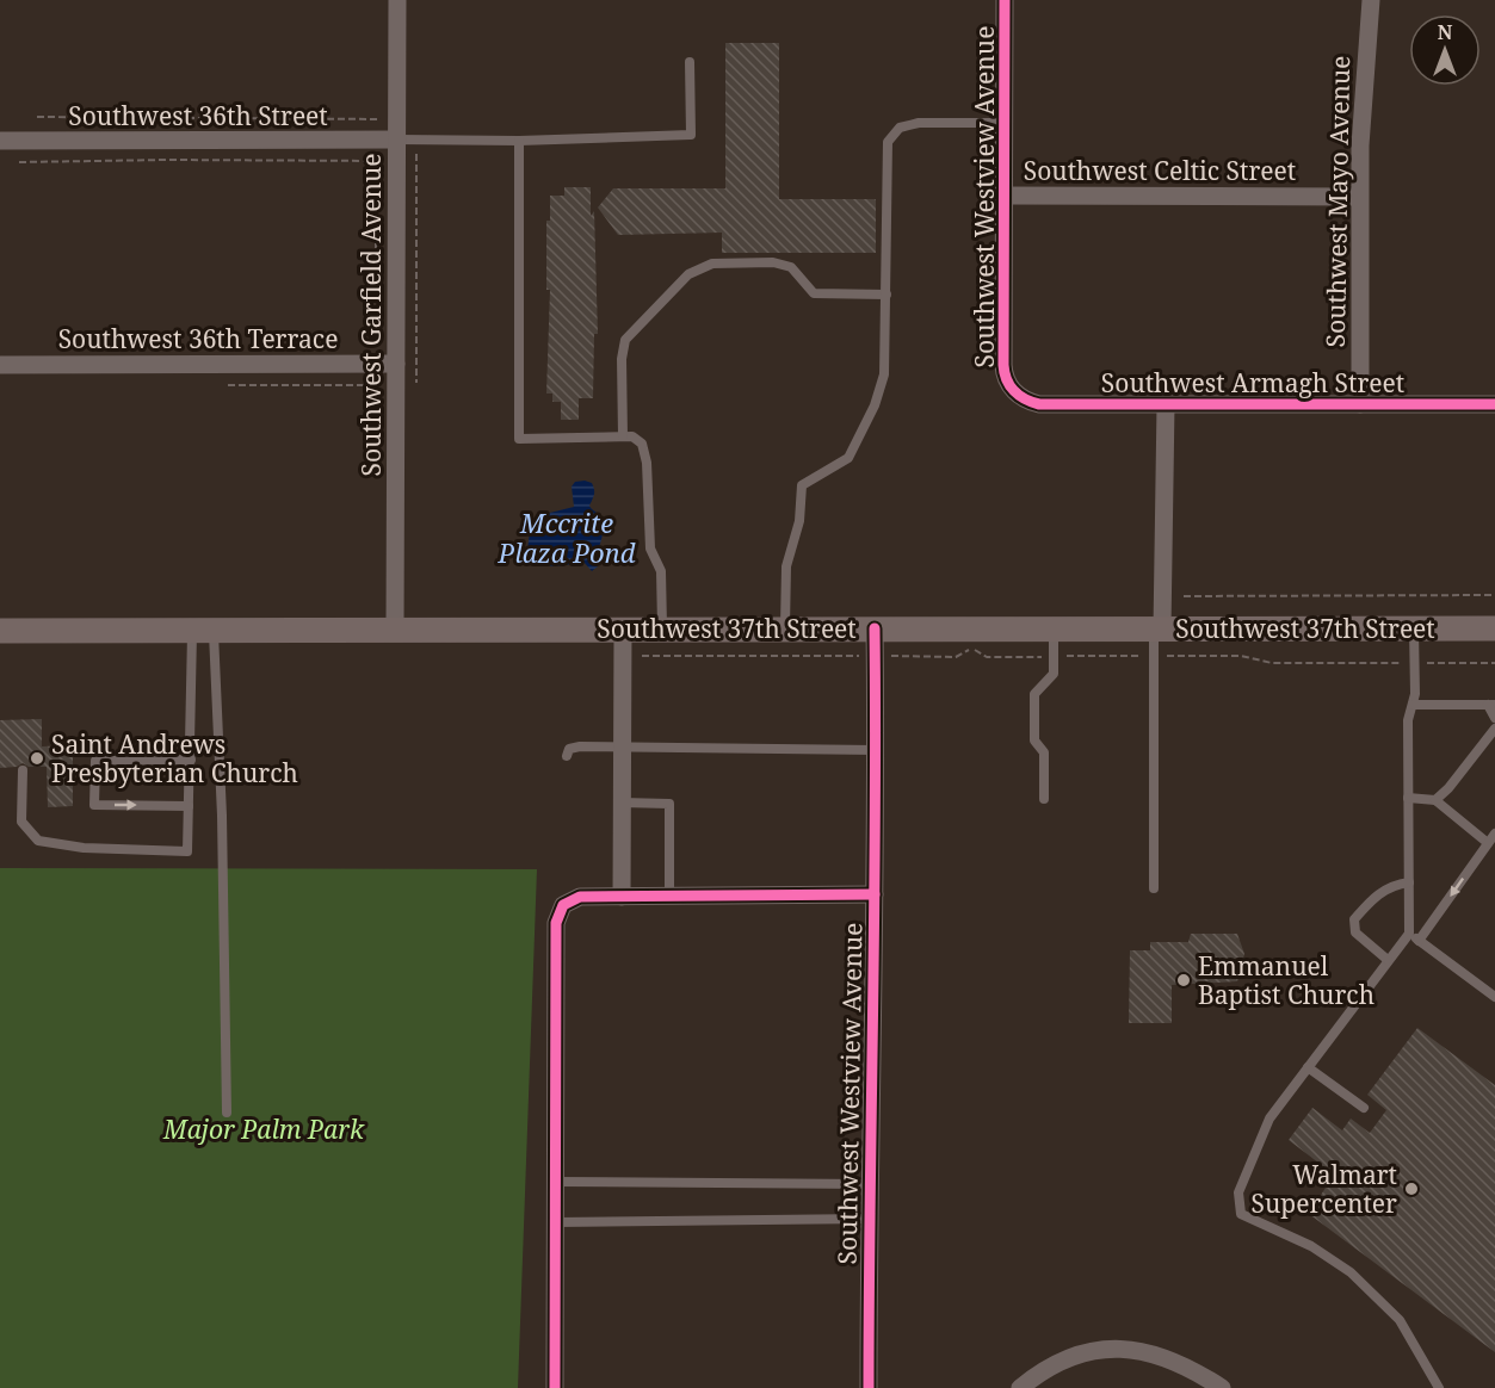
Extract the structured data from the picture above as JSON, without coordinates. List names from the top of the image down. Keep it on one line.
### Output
{"streets":{"main road":["Southwest 37th Street"],"street":["Southwest 36th Street","Southwest Celtic Street","Southwest Westview Avenue","Southwest Mayo Avenue","Southwest Garfield Avenue","Southwest 36th Terrace","Southwest Armagh Street"]},"crossings":[["Southwest 36th Street","Southwest Garfield Avenue"],["Southwest Celtic Street","Southwest Westview Avenue"],["Southwest Celtic Street","Southwest Mayo Avenue"],["Southwest Westview Avenue","Southwest Armagh Street"],["Southwest Westview Avenue","Southwest 37th Street"],["Southwest Mayo Avenue","Southwest Armagh Street"],["Southwest Garfield Avenue","Southwest 36th Terrace"],["Southwest Garfield Avenue","Southwest 37th Street"]],"water":["Mccrite Plaza Pond"],"parks":["Major Palm Park"],"places":["Saint Andrews Presbyterian Church","Emmanuel Baptist Church","Walmart Supercenter"],"north":"top"}
